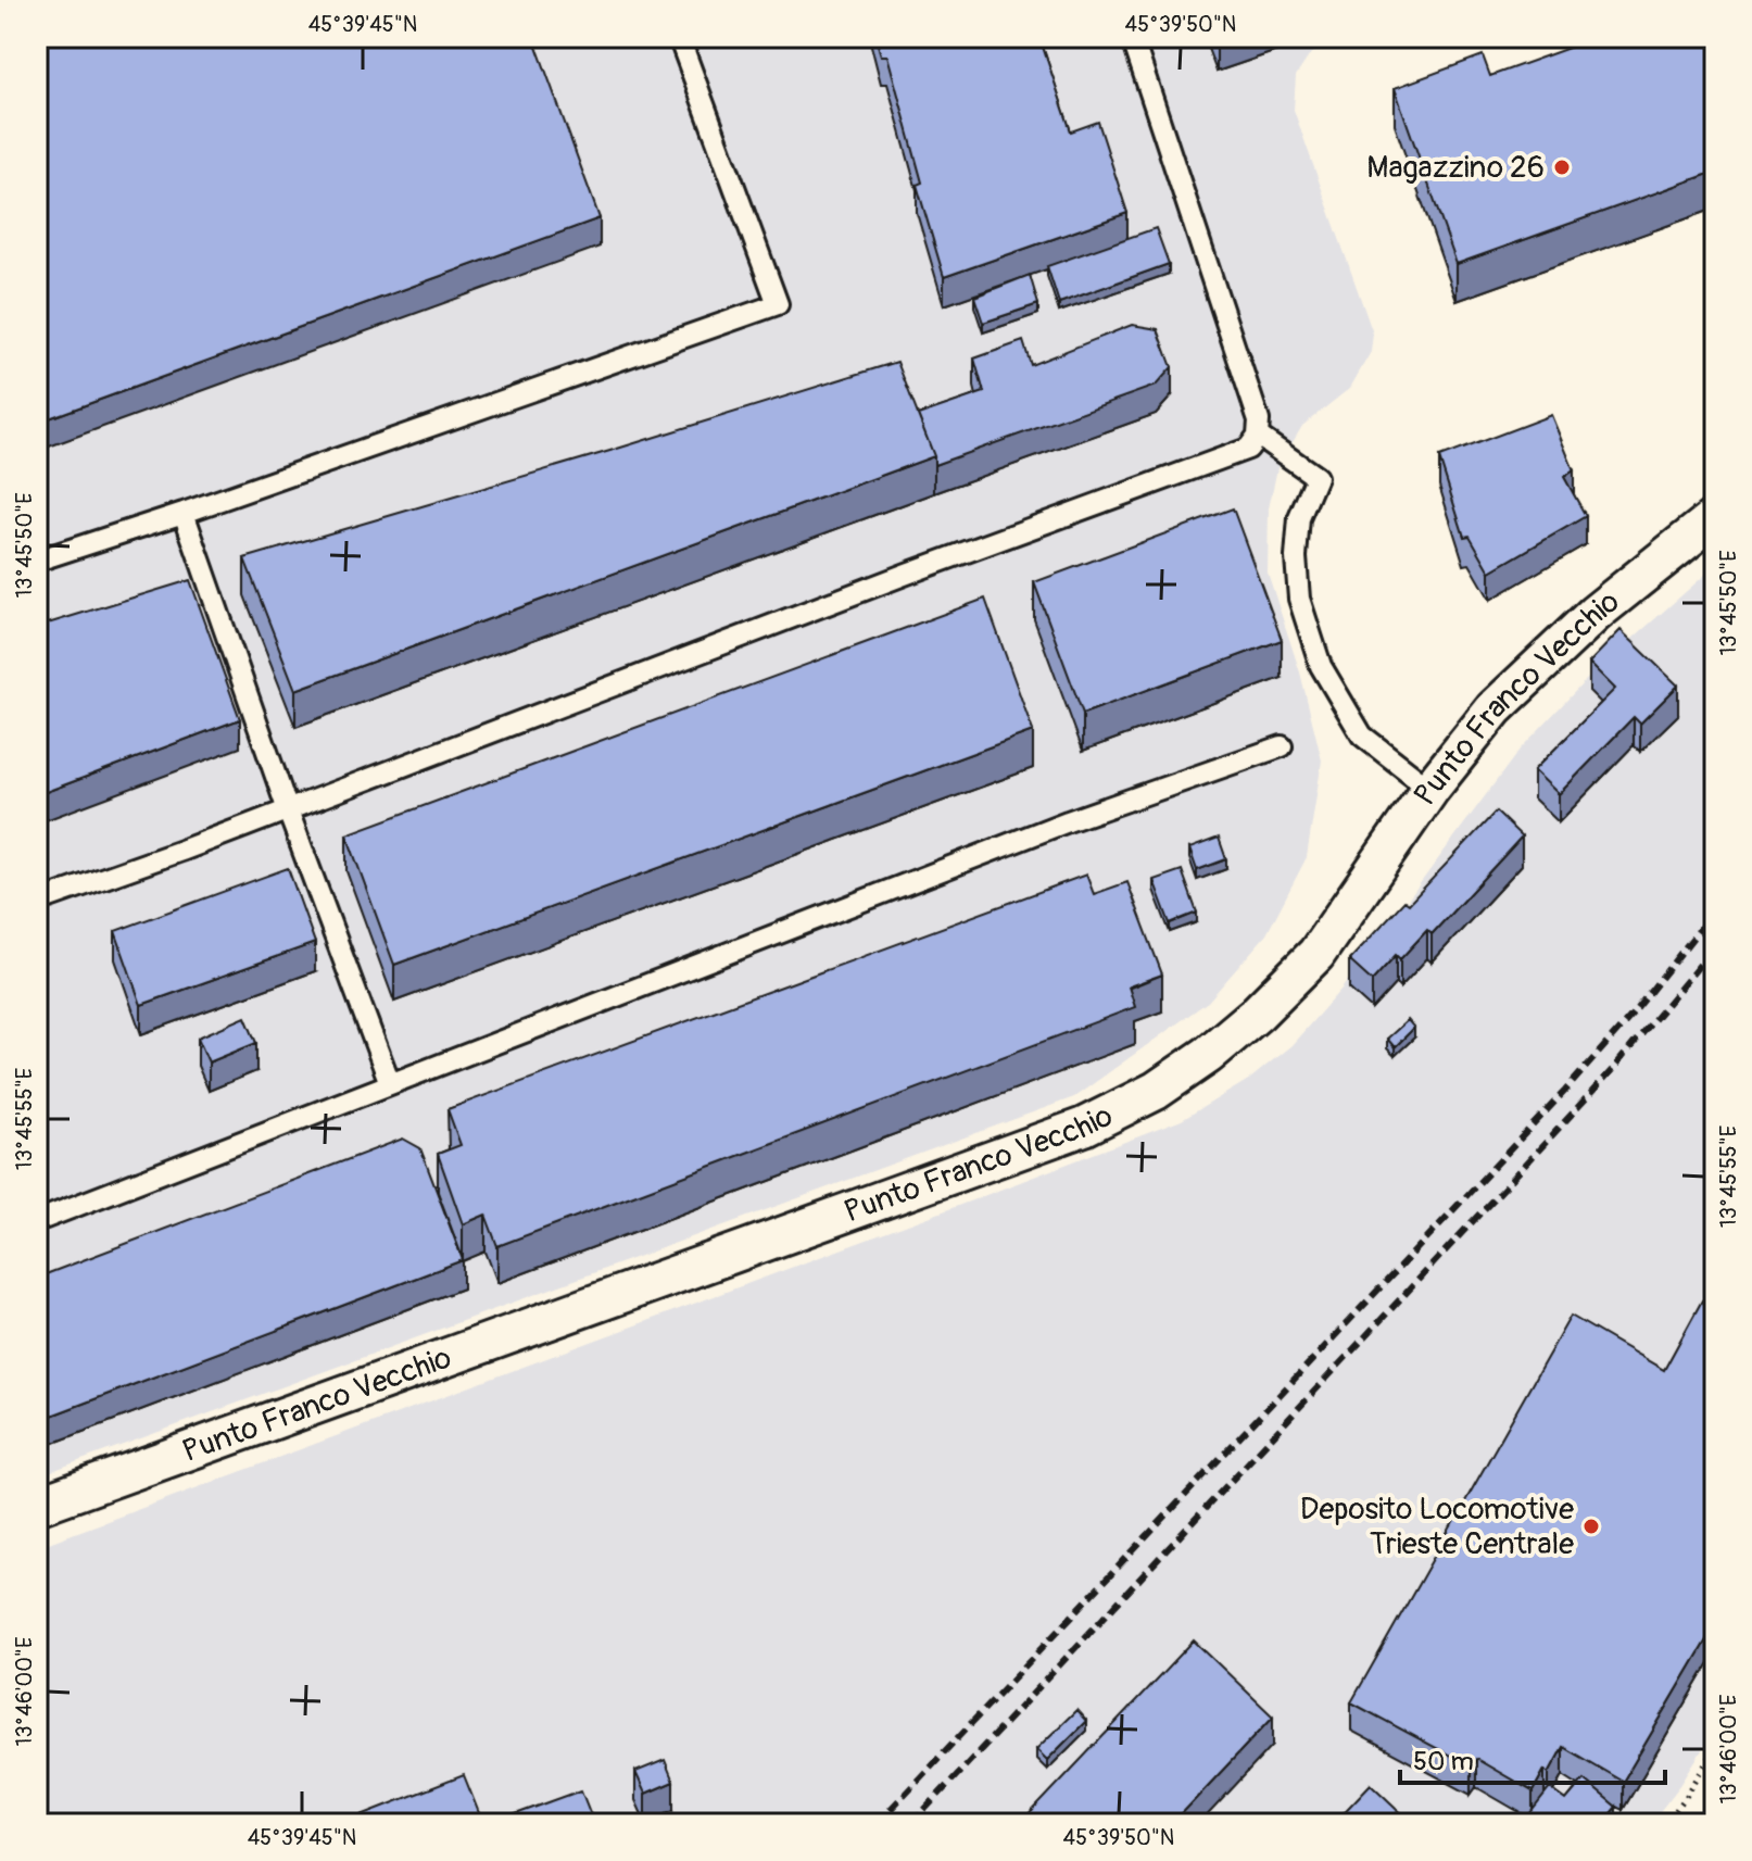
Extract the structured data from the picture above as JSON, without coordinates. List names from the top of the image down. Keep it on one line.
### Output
{"streets":{"street":["Punto Franco Vecchio"]},"places":["Magazzino 26","Deposito Locomotive Trieste Centrale"],"scale_bar":"50 m","coordinates":["45°39'45\"N","45°39'50\"N","13°45'50\"E","13°45'55\"E","13°46'00\"E"]}
